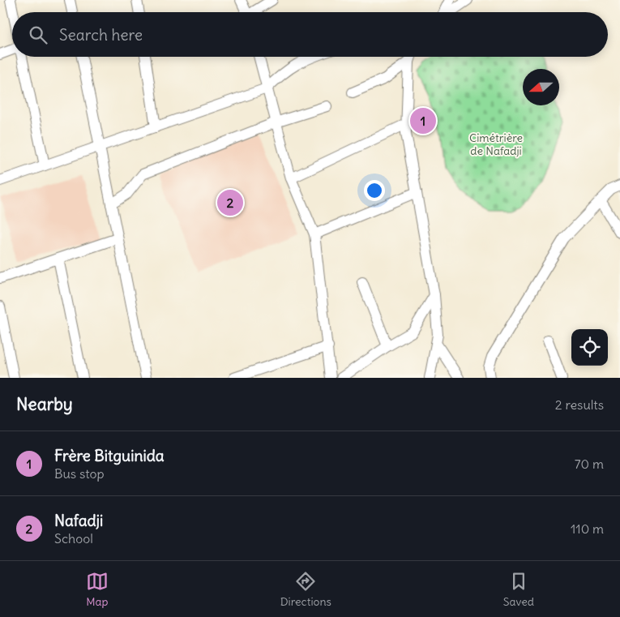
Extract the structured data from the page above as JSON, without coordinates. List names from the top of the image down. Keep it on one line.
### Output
{"parks":["Cimétrière de Nafadji"],"north":"left","page":{"search":"Search here","pins":["1","2"],"heading":["Nearby","2 results"],"list":[{"mark":"1","name":"Frère Bitguinida","note":"Bus stop","value":"70 m"},{"mark":"2","name":"Nafadji","note":"School","value":"110 m"}],"nav":["Map","Directions","Saved"]}}
